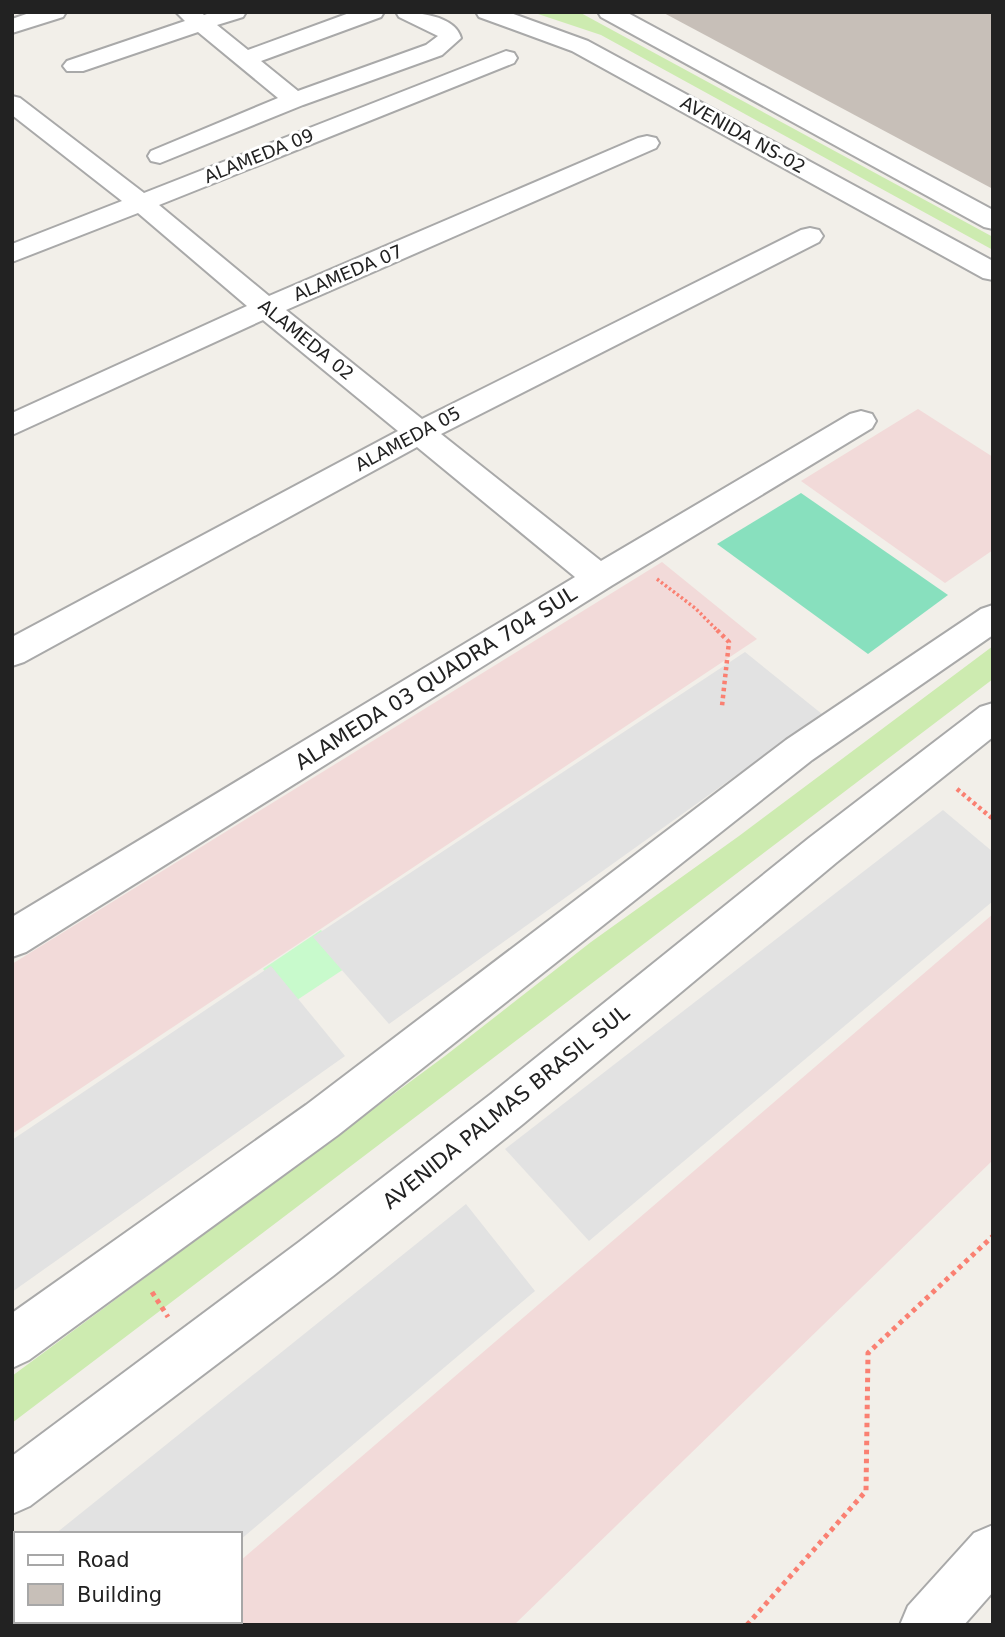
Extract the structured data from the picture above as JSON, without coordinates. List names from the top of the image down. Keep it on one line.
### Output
{"streets":{"street":["AVENIDA NS-02","ALAMEDA 09","ALAMEDA 07","ALAMEDA 02","ALAMEDA 05","ALAMEDA 03 QUADRA 704 SUL","AVENIDA PALMAS BRASIL SUL"]},"crossings":[["ALAMEDA 09","ALAMEDA 02"],["ALAMEDA 07","ALAMEDA 02"],["ALAMEDA 02","ALAMEDA 05"],["ALAMEDA 02","ALAMEDA 03 QUADRA 704 SUL"]],"legend":["Road","Building"]}
